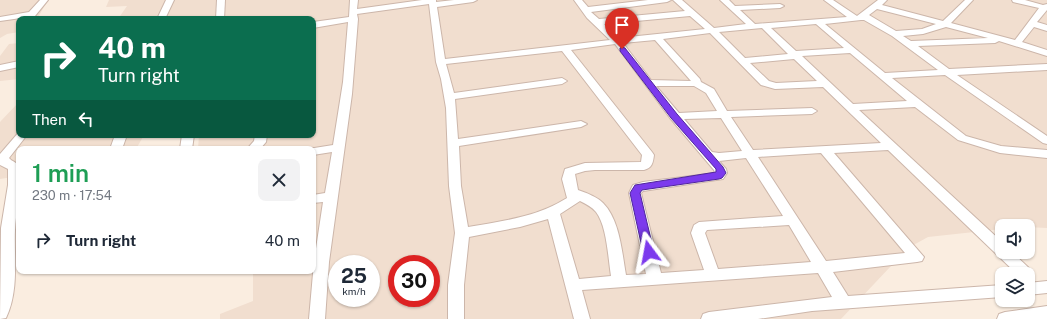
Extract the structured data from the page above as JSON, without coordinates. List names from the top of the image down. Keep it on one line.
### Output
{"page":{"turn":["40 m","Turn right"],"then":"Then","heading":["1 min","230 m · 17:54"],"list":[{"name":"Turn right","value":"40 m"}],"speed":"25 km/h","limit":"30"}}
